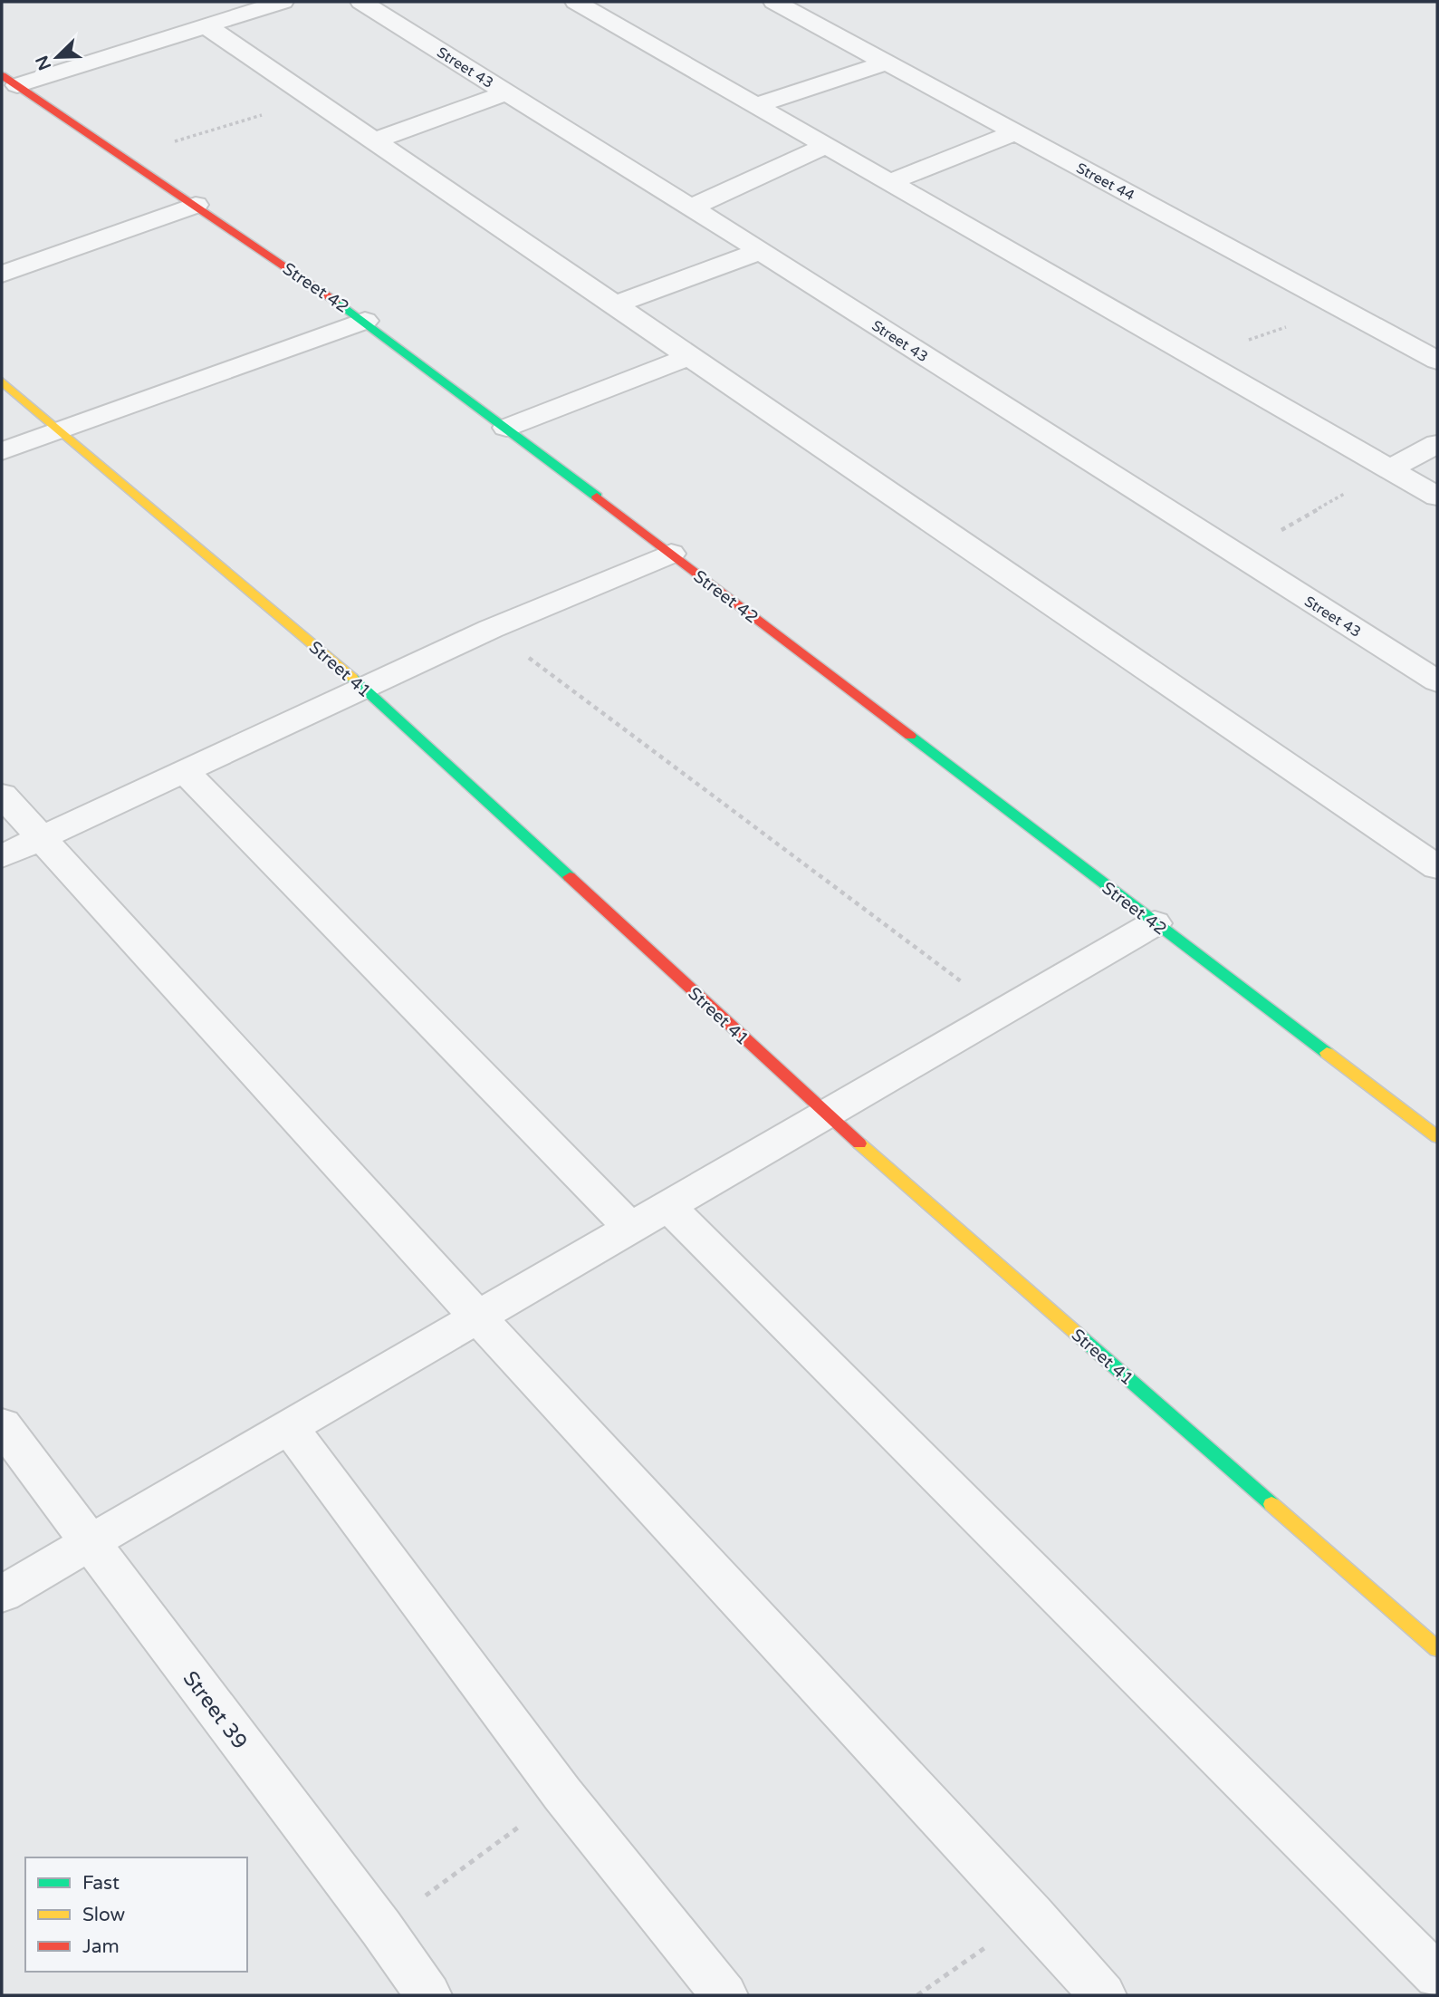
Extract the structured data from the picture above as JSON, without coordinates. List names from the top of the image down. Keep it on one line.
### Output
{"streets":{"main road":["Street 42","Street 41"],"street":["Street 43","Street 44","Street 39"]},"legend":["Fast","Slow","Jam"],"north":"bottom left"}
